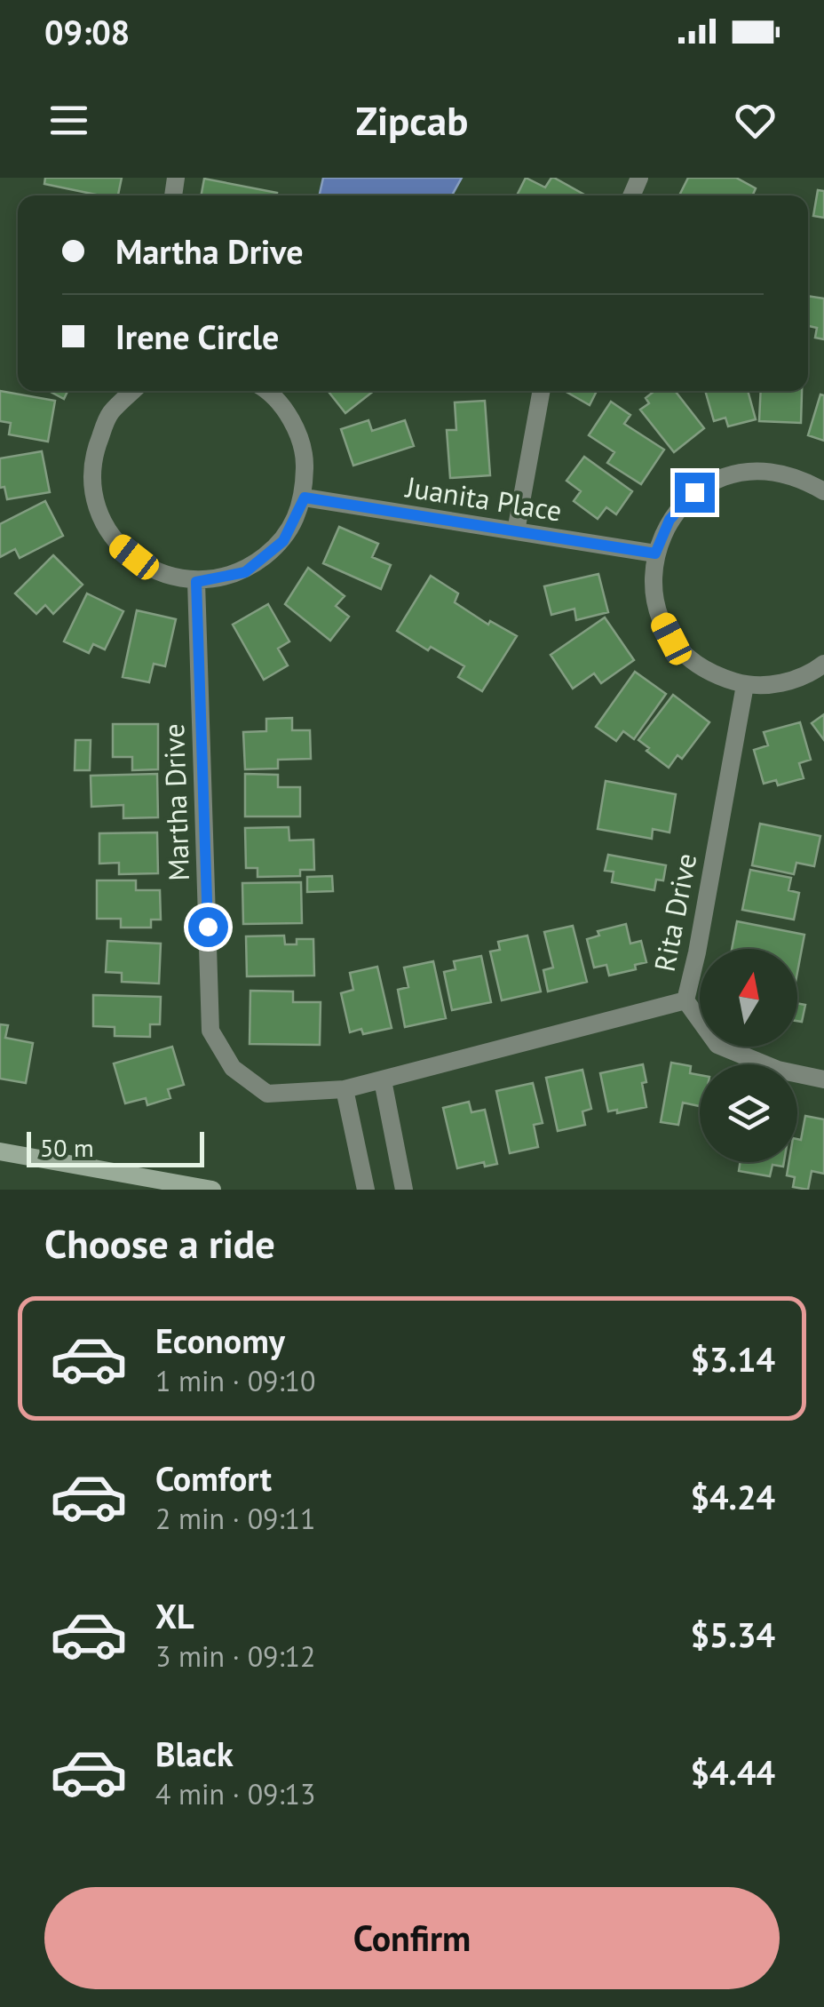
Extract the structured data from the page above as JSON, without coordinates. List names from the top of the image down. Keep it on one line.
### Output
{"streets":{"street":["Juanita Place","Martha Drive","Rita Drive"]},"crossings":[["Martha Drive","Rita Drive"]],"scale_bar":"50 m","north":"top","page":{"status":"09:08","header":"Zipcab","banner":["Martha Drive","Irene Circle"],"scale":"50 m","heading":"Choose a ride","list":[{"name":"Economy","note":"1 min · 09:10","value":"$3.14"},{"name":"Comfort","note":"2 min · 09:11","value":"$4.24"},{"name":"XL","note":"3 min · 09:12","value":"$5.34"},{"name":"Black","note":"4 min · 09:13","value":"$4.44"}],"buttons":"Confirm"}}
